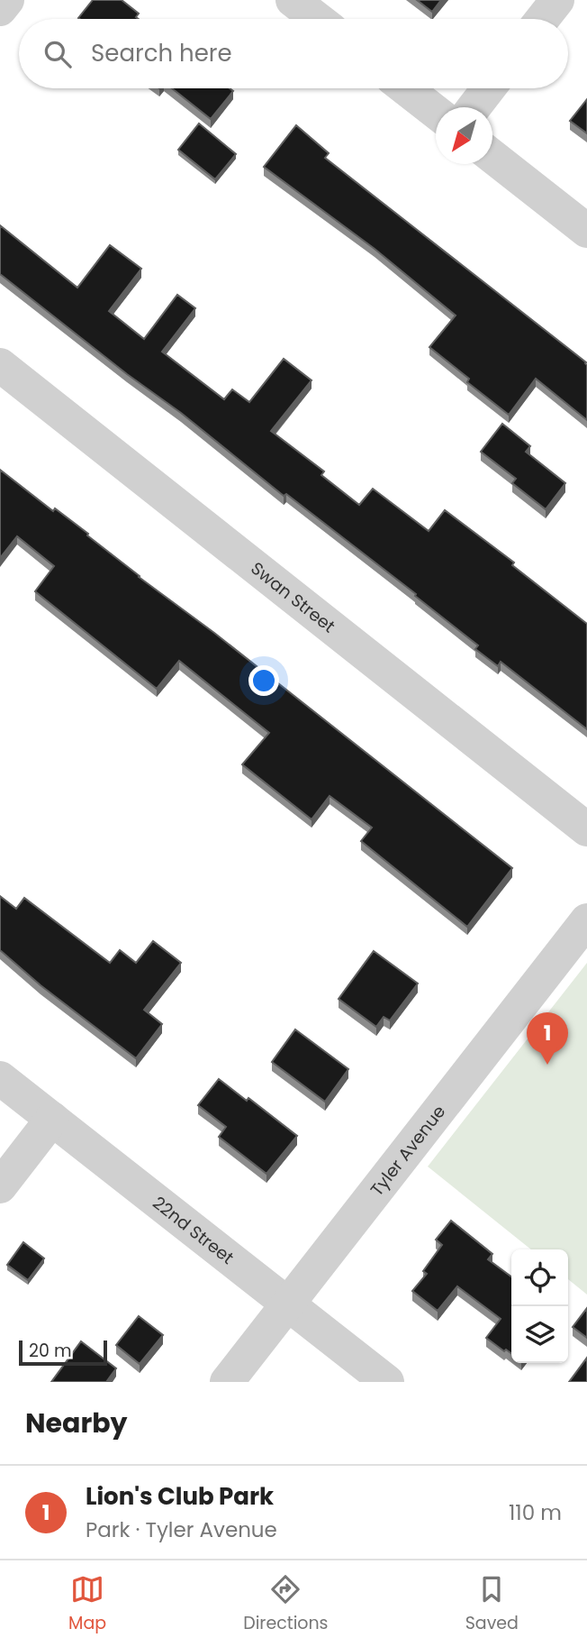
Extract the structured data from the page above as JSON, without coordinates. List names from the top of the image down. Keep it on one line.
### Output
{"streets":{"street":["Swan Street","Tyler Avenue","22nd Street"]},"crossings":[["Tyler Avenue","22nd Street"]],"scale_bar":"20 m","north":"bottom left","page":{"search":"Search here","pins":"1","scale":"20 m","heading":"Nearby","list":[{"mark":"1","name":"Lion's Club Park","note":"Park · Tyler Avenue","value":"110 m"}],"nav":["Map","Directions","Saved"]}}
